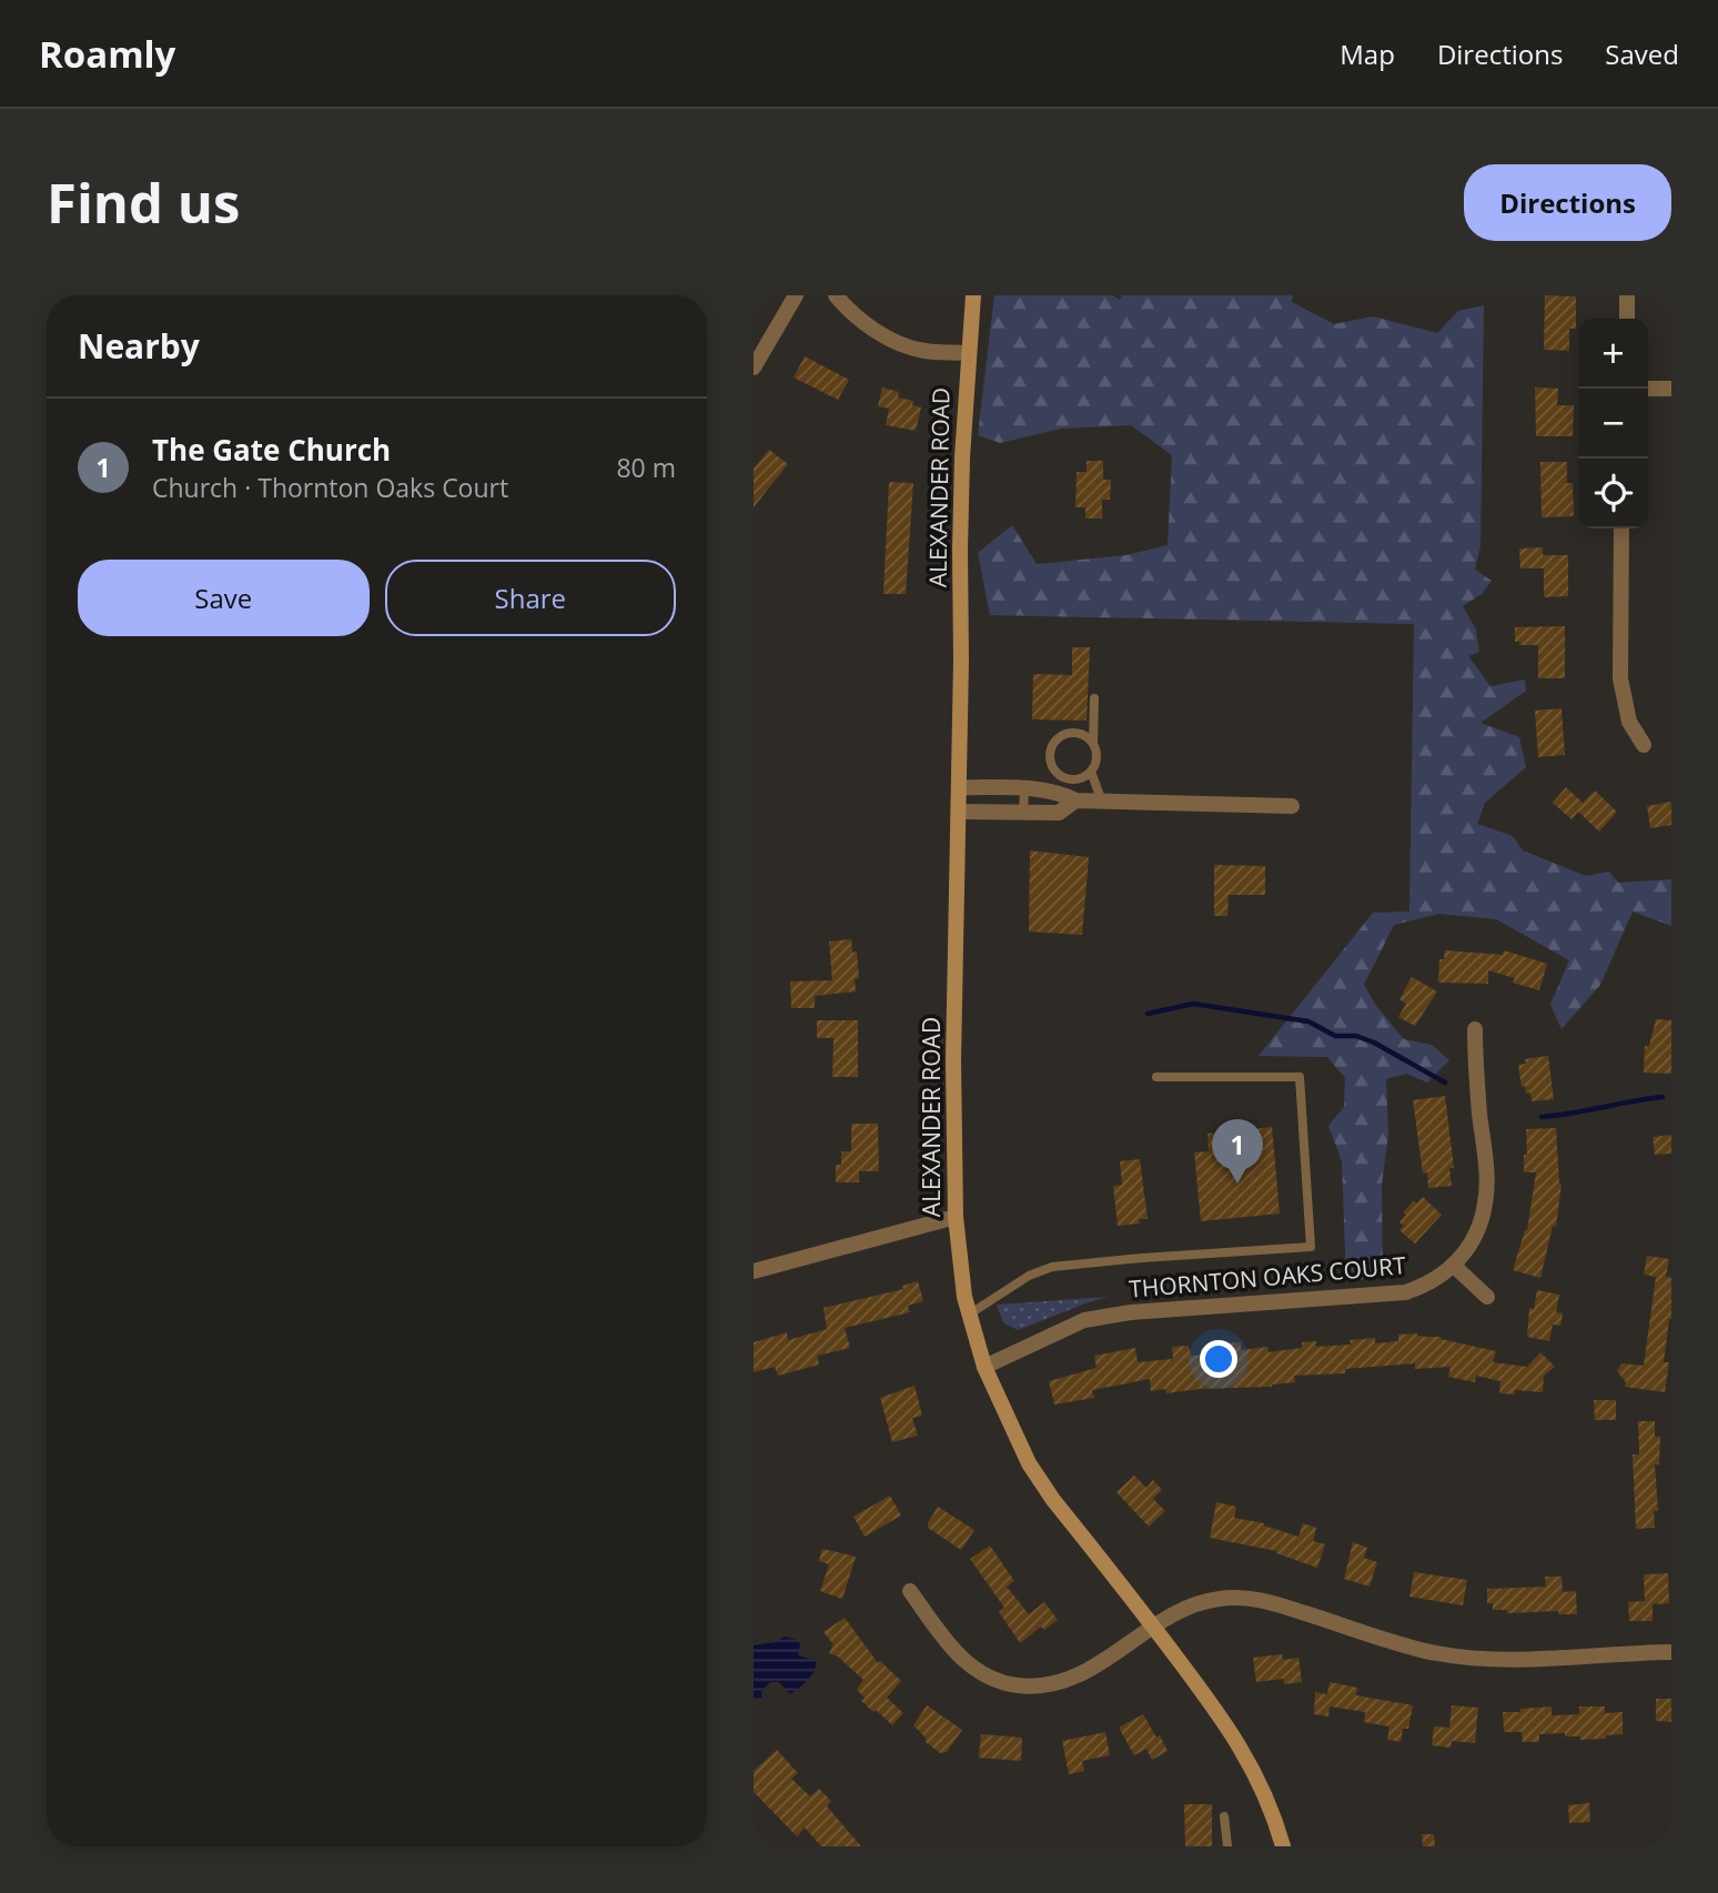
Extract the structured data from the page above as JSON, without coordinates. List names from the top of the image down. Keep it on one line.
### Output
{"streets":{"street":["ALEXANDER ROAD","THORNTON OAKS COURT"]},"crossings":[["ALEXANDER ROAD","THORNTON OAKS COURT"]],"page":{"header":"Roamly","nav":["Map","Directions","Saved"],"buttons":["Directions",["Save","Share"]],"title":"Find us","heading":"Nearby","map_buttons":["+","−"],"list":[{"mark":"1","name":"The Gate Church","note":"Church · Thornton Oaks Court","value":"80 m"}],"pins":"1"}}
